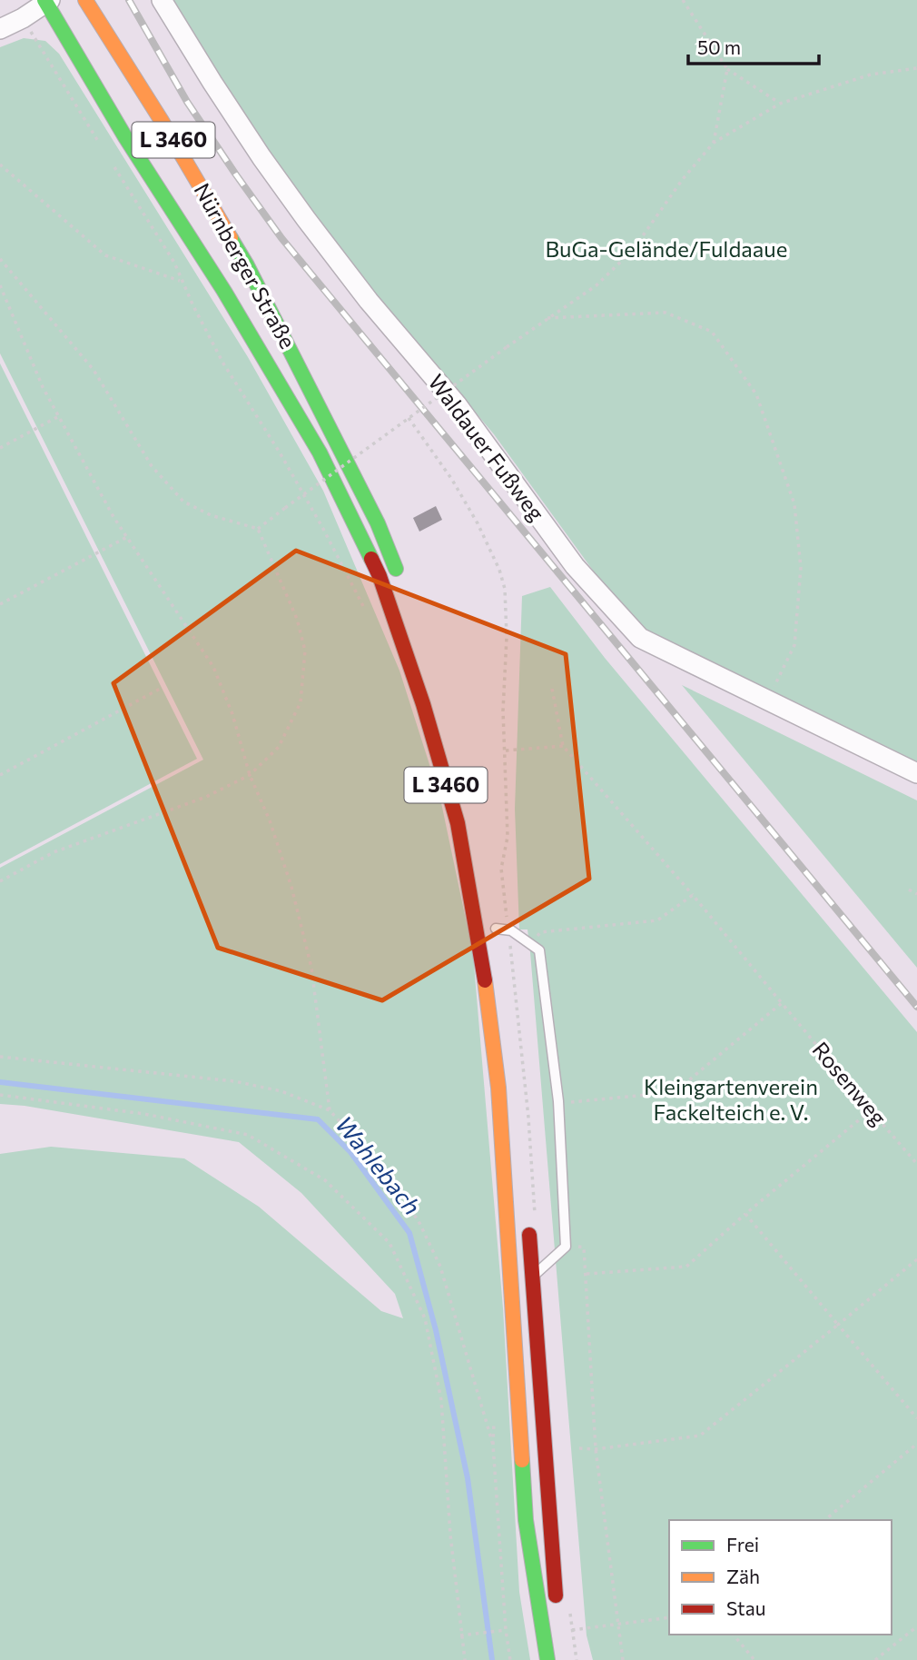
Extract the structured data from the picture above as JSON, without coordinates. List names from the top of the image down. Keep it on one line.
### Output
{"streets":{"main road":["L 3460","Nürnberger Straße"],"street":["Waldauer Fußweg"],"path":["Rosenweg"]},"water":["Wahlebach"],"parks":["BuGa-Gelände/Fuldaaue","Kleingartenverein Fackelteich e. V."],"legend":["Frei","Zäh","Stau"],"scale_bar":"50 m"}
